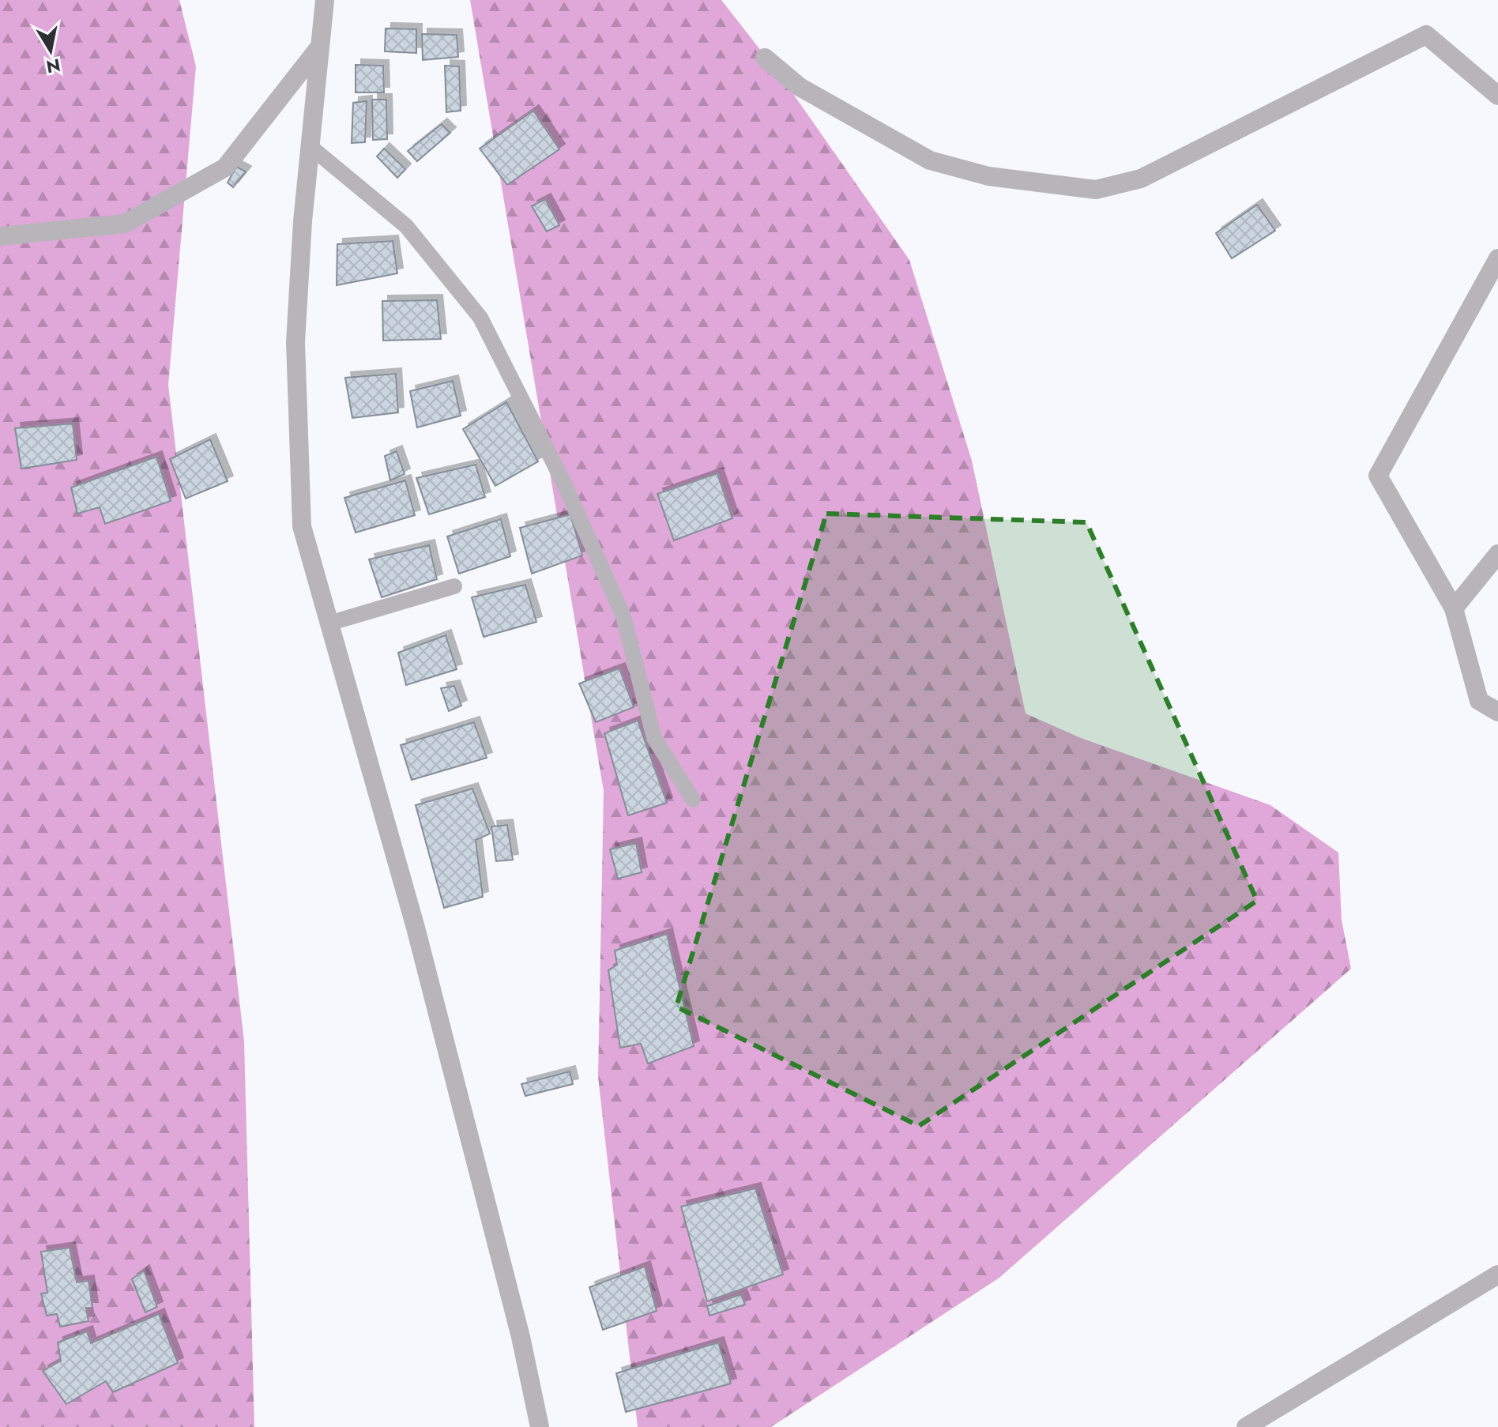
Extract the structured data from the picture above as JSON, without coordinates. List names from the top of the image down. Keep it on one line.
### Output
{"north":"bottom"}
